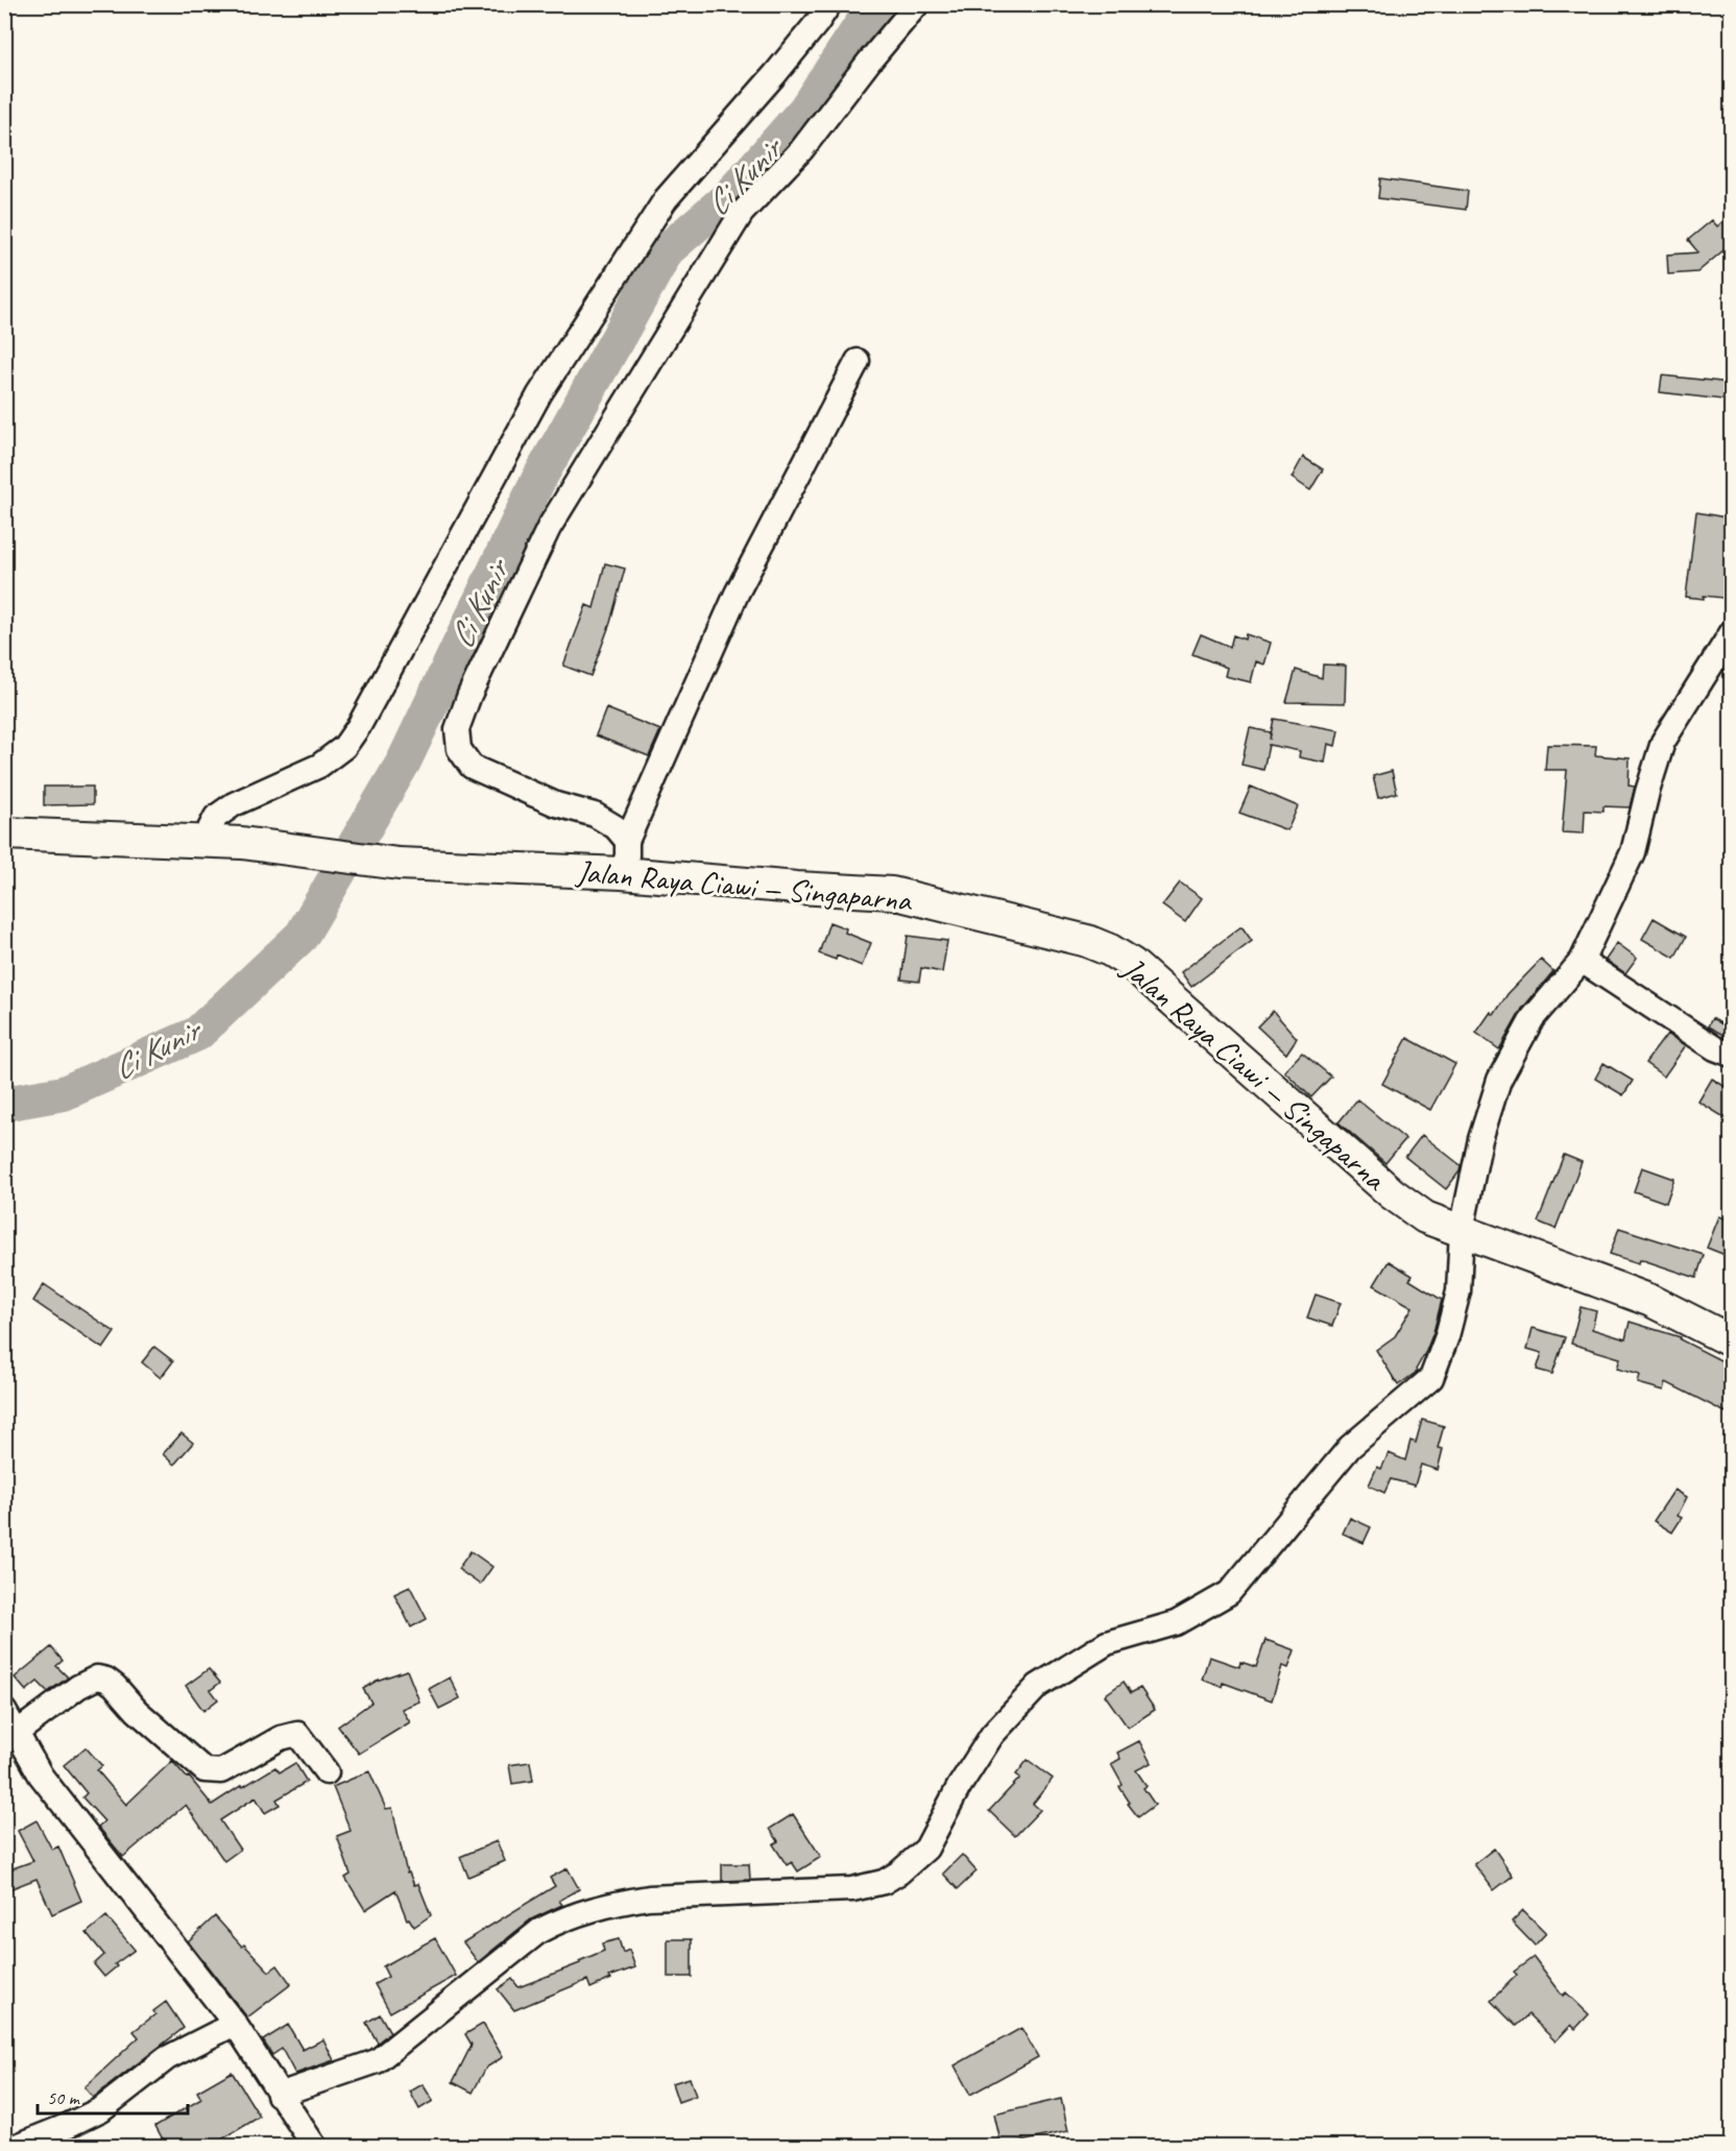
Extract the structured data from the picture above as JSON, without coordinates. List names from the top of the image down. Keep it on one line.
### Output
{"streets":{"main road":["Jalan Raya Ciawi — Singaparna"]},"water":["Ci Kunir"],"scale_bar":"50 m"}
